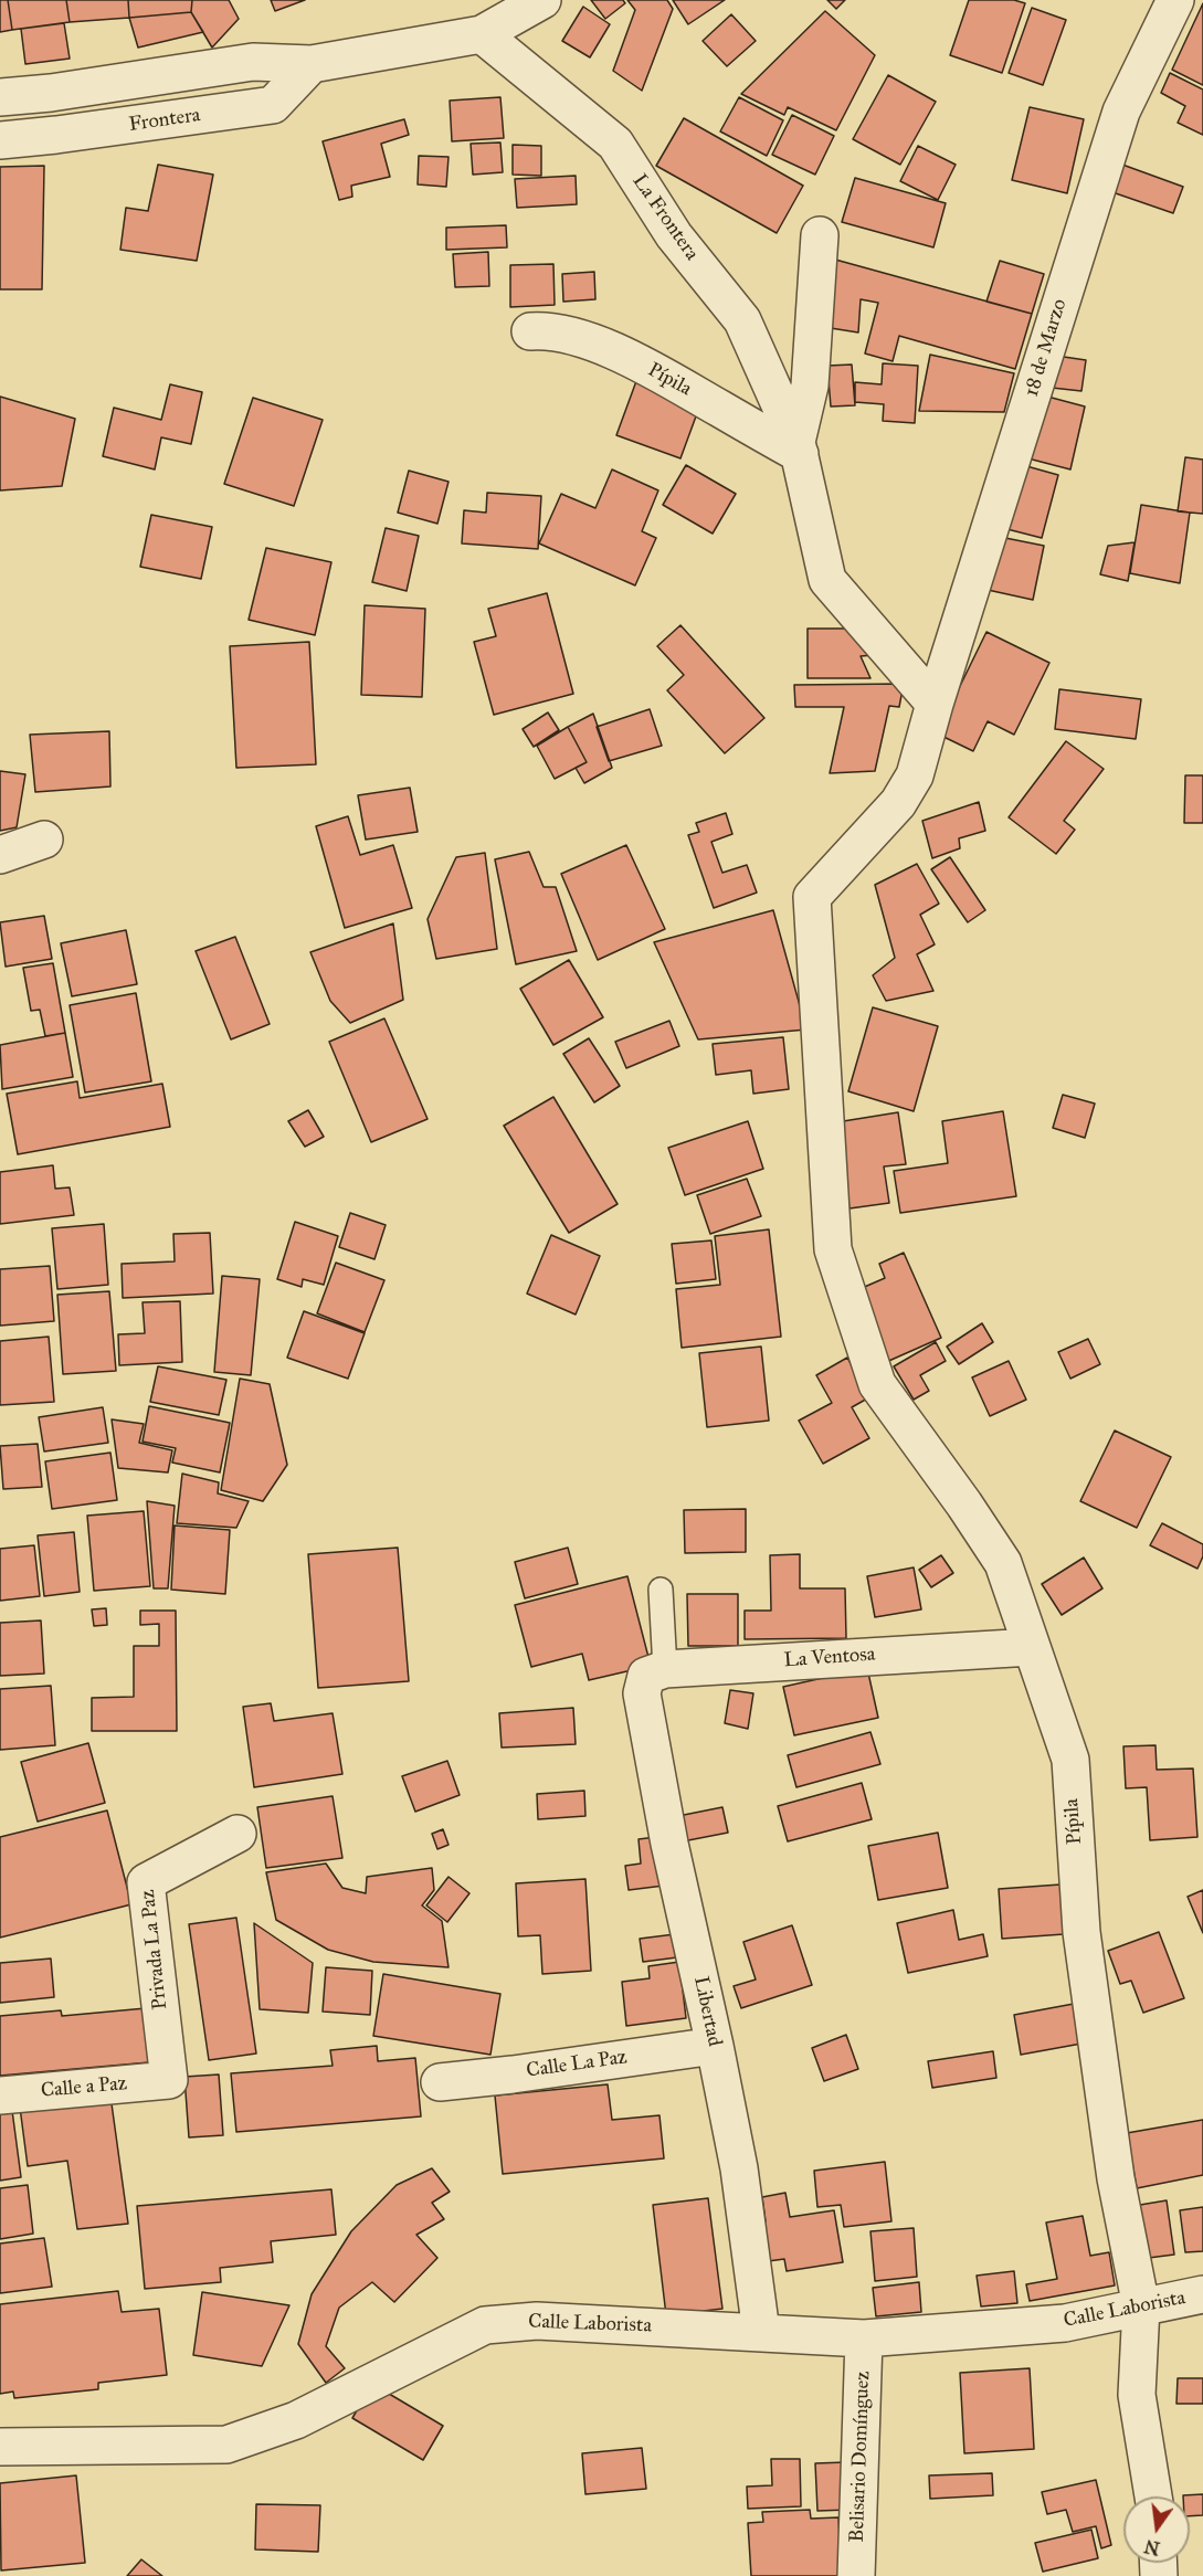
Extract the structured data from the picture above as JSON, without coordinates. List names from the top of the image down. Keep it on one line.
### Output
{"streets":{"street":["Frontera","La Frontera","18 de Marzo","Pípila","La Ventosa","Privada La Paz","Libertad","Calle La Paz","Calle a Paz","Calle Laborista","Belisario Domínguez"]},"crossings":[["La Frontera","Pípila"],["18 de Marzo","Pípila"],["Pípila","La Ventosa"],["Pípila","Calle Laborista"],["La Ventosa","Libertad"],["Privada La Paz","Calle a Paz"],["Libertad","Calle La Paz"],["Libertad","Calle Laborista"],["Calle Laborista","Belisario Domínguez"]],"north":"bottom"}
